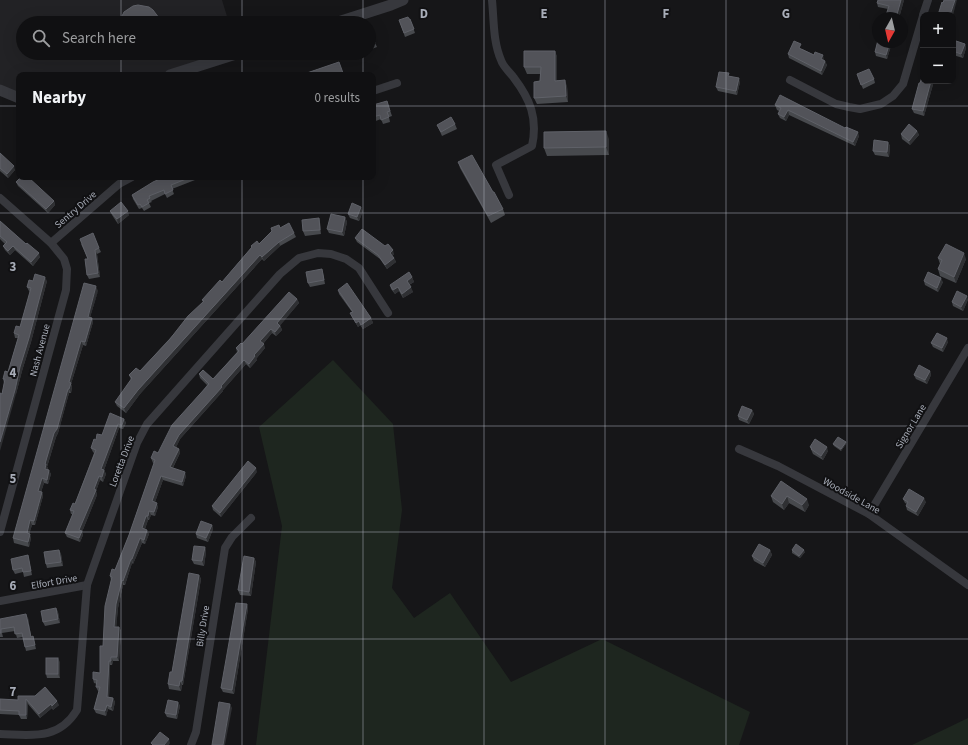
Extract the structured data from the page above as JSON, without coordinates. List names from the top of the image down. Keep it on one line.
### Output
{"streets":{"street":["Sentry Drive","Nash Avenue","Signor Lane","Loretta Drive","Woodside Lane","Elfort Drive","Billy Drive"]},"crossings":[["Sentry Drive","Nash Avenue"],["Signor Lane","Woodside Lane"],["Loretta Drive","Elfort Drive"]],"north":"bottom","page":{"map_buttons":["+","−"],"search":"Search here","heading":["Nearby","0 results"]},"grid":{"columns":["D","E","F","G"],"rows":["3","4","5","6","7"]}}
